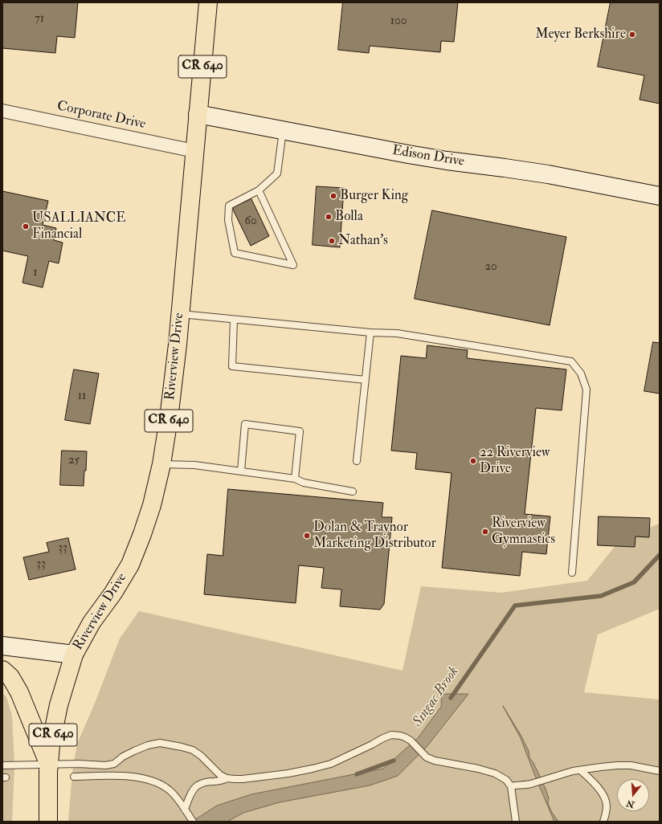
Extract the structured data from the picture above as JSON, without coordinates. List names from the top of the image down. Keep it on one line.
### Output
{"streets":{"main road":["CR 640","Edison Drive","Riverview Drive"],"street":["Corporate Drive"]},"crossings":[["Corporate Drive","Riverview Drive"],["Edison Drive","Riverview Drive"]],"water":["Singac Brook"],"places":["Meyer Berkshire","Burger King","Bolla","USALLIANCE Financial","Nathan's","22 Riverview Drive","Riverview Gymnastics","Dolan & Traynor Marketing Distributor"],"house_numbers":["71","100","60","20","1","11","25","33","33"],"north":"bottom"}
